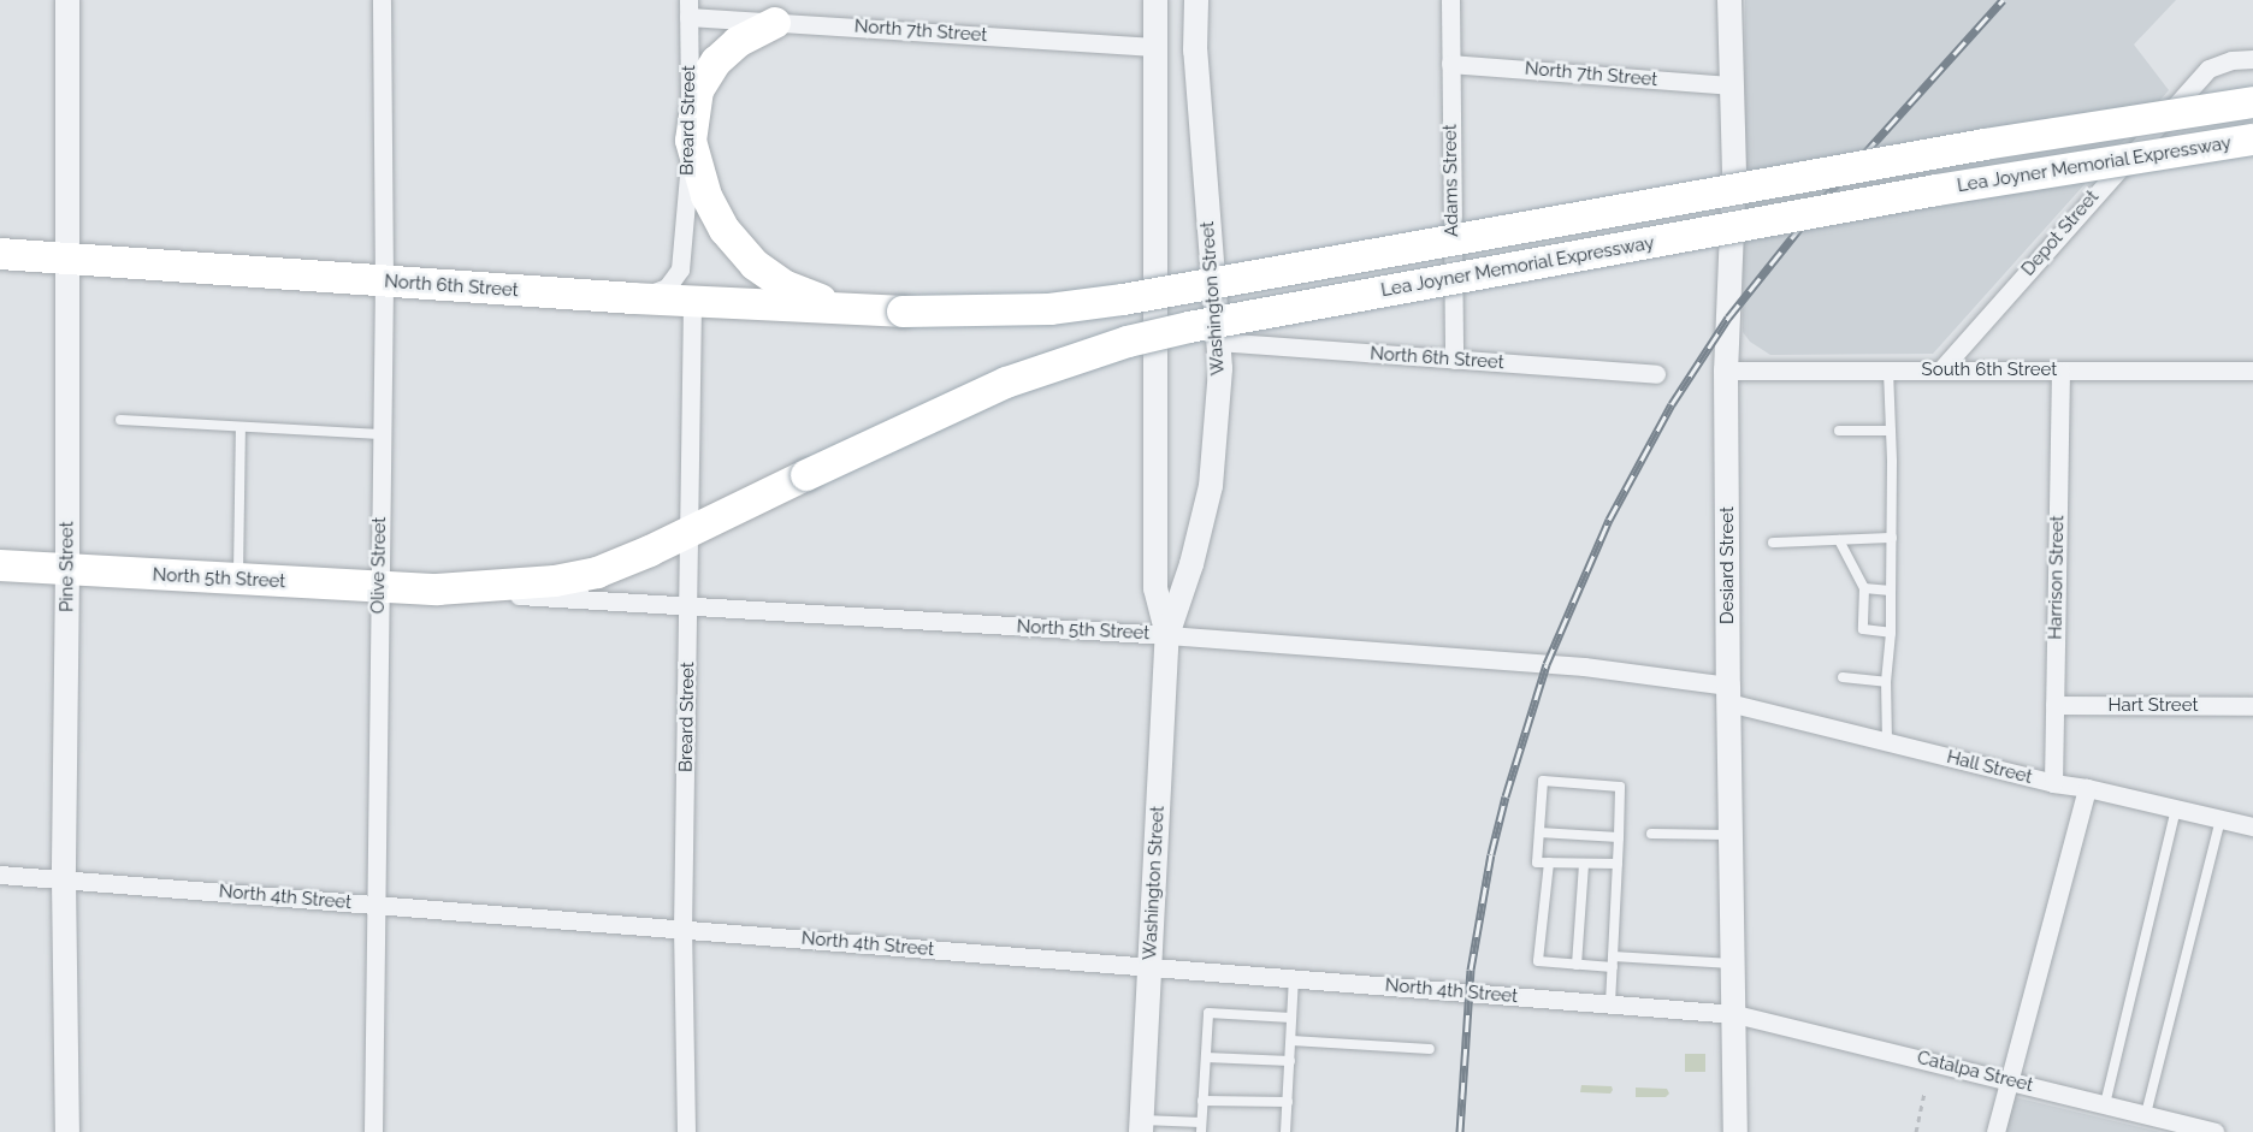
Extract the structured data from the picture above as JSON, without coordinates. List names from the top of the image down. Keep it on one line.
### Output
{"streets":{"main road":["Lea Joyner Memorial Expressway","North 6th Street","North 5th Street"],"street":["North 7th Street","Breard Street","Adams Street","Depot Street","Washington Street","South 6th Street","Olive Street","Desiard Street","Pine Street","Harrison Street","Hart Street","Hall Street","North 4th Street","Catalpa Street"]},"crossings":[["North 7th Street","Breard Street"],["North 7th Street","Adams Street"],["North 7th Street","Washington Street"],["North 7th Street","Desiard Street"],["Breard Street","North 6th Street"],["Breard Street","North 5th Street"],["Breard Street","North 4th Street"],["Lea Joyner Memorial Expressway","North 6th Street"],["Lea Joyner Memorial Expressway","North 5th Street"],["Adams Street","North 6th Street"],["Depot Street","South 6th Street"],["North 6th Street","Washington Street"],["North 6th Street","Olive Street"],["North 6th Street","Pine Street"],["Washington Street","North 5th Street"],["Washington Street","North 4th Street"],["South 6th Street","Desiard Street"],["South 6th Street","Harrison Street"],["Olive Street","North 5th Street"],["Olive Street","North 4th Street"],["Desiard Street","North 5th Street"],["Desiard Street","Hall Street"],["Desiard Street","North 4th Street"],["Desiard Street","Catalpa Street"],["Pine Street","North 5th Street"],["Pine Street","North 4th Street"],["Harrison Street","Hart Street"],["Harrison Street","Hall Street"],["North 5th Street","Hall Street"],["North 4th Street","Catalpa Street"]]}
